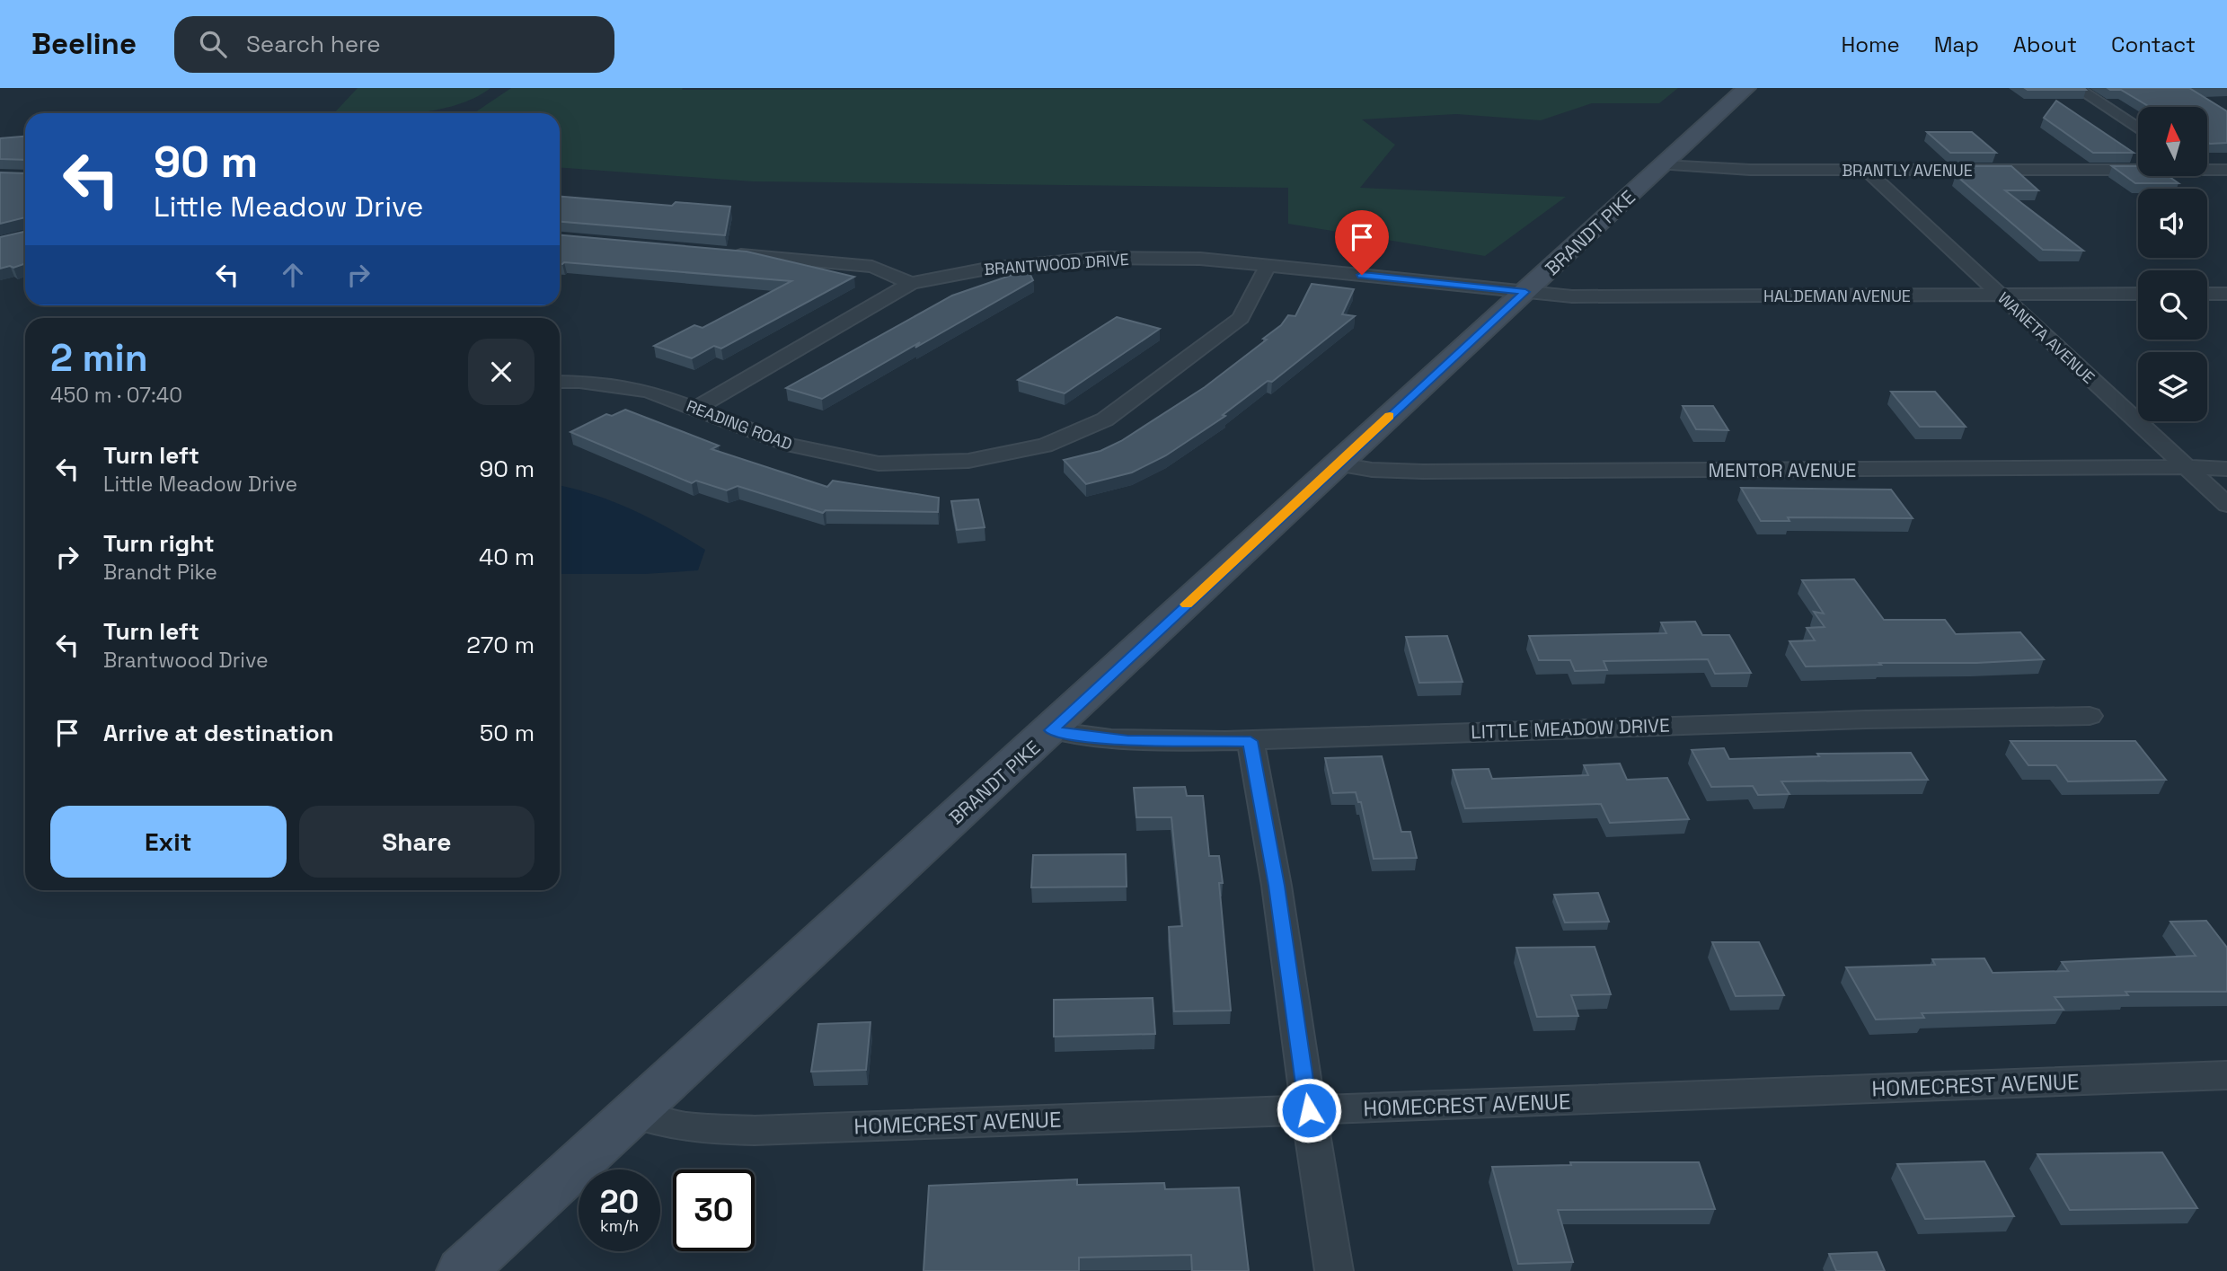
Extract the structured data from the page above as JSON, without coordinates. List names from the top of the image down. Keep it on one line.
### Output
{"streets":{"main road":["BRANDT PIKE"],"street":["BRANTLY AVENUE","BRANTWOOD DRIVE","HALDEMAN AVENUE","WANETA AVENUE","READING ROAD","MENTOR AVENUE","LITTLE MEADOW DRIVE","HOMECREST AVENUE"]},"crossings":[["BRANTLY AVENUE","BRANDT PIKE"],["BRANTLY AVENUE","WANETA AVENUE"],["BRANDT PIKE","BRANTWOOD DRIVE"],["BRANDT PIKE","HALDEMAN AVENUE"],["BRANDT PIKE","MENTOR AVENUE"],["BRANDT PIKE","LITTLE MEADOW DRIVE"],["BRANDT PIKE","HOMECREST AVENUE"],["BRANTWOOD DRIVE","HALDEMAN AVENUE"],["BRANTWOOD DRIVE","READING ROAD"],["HALDEMAN AVENUE","WANETA AVENUE"],["WANETA AVENUE","MENTOR AVENUE"]],"north":"top","page":{"header":"Beeline","search":"Search here","nav":["Home","Map","About","Contact"],"turn":["90 m","Little Meadow Drive"],"heading":["2 min","450 m · 07:40"],"list":[{"name":"Turn left","note":"Little Meadow Drive","value":"90 m"},{"name":"Turn right","note":"Brandt Pike","value":"40 m"},{"name":"Turn left","note":"Brantwood Drive","value":"270 m"},{"name":"Arrive at destination","value":"50 m"}],"buttons":["Exit","Share"],"speed":"20 km/h","limit":"30"}}
